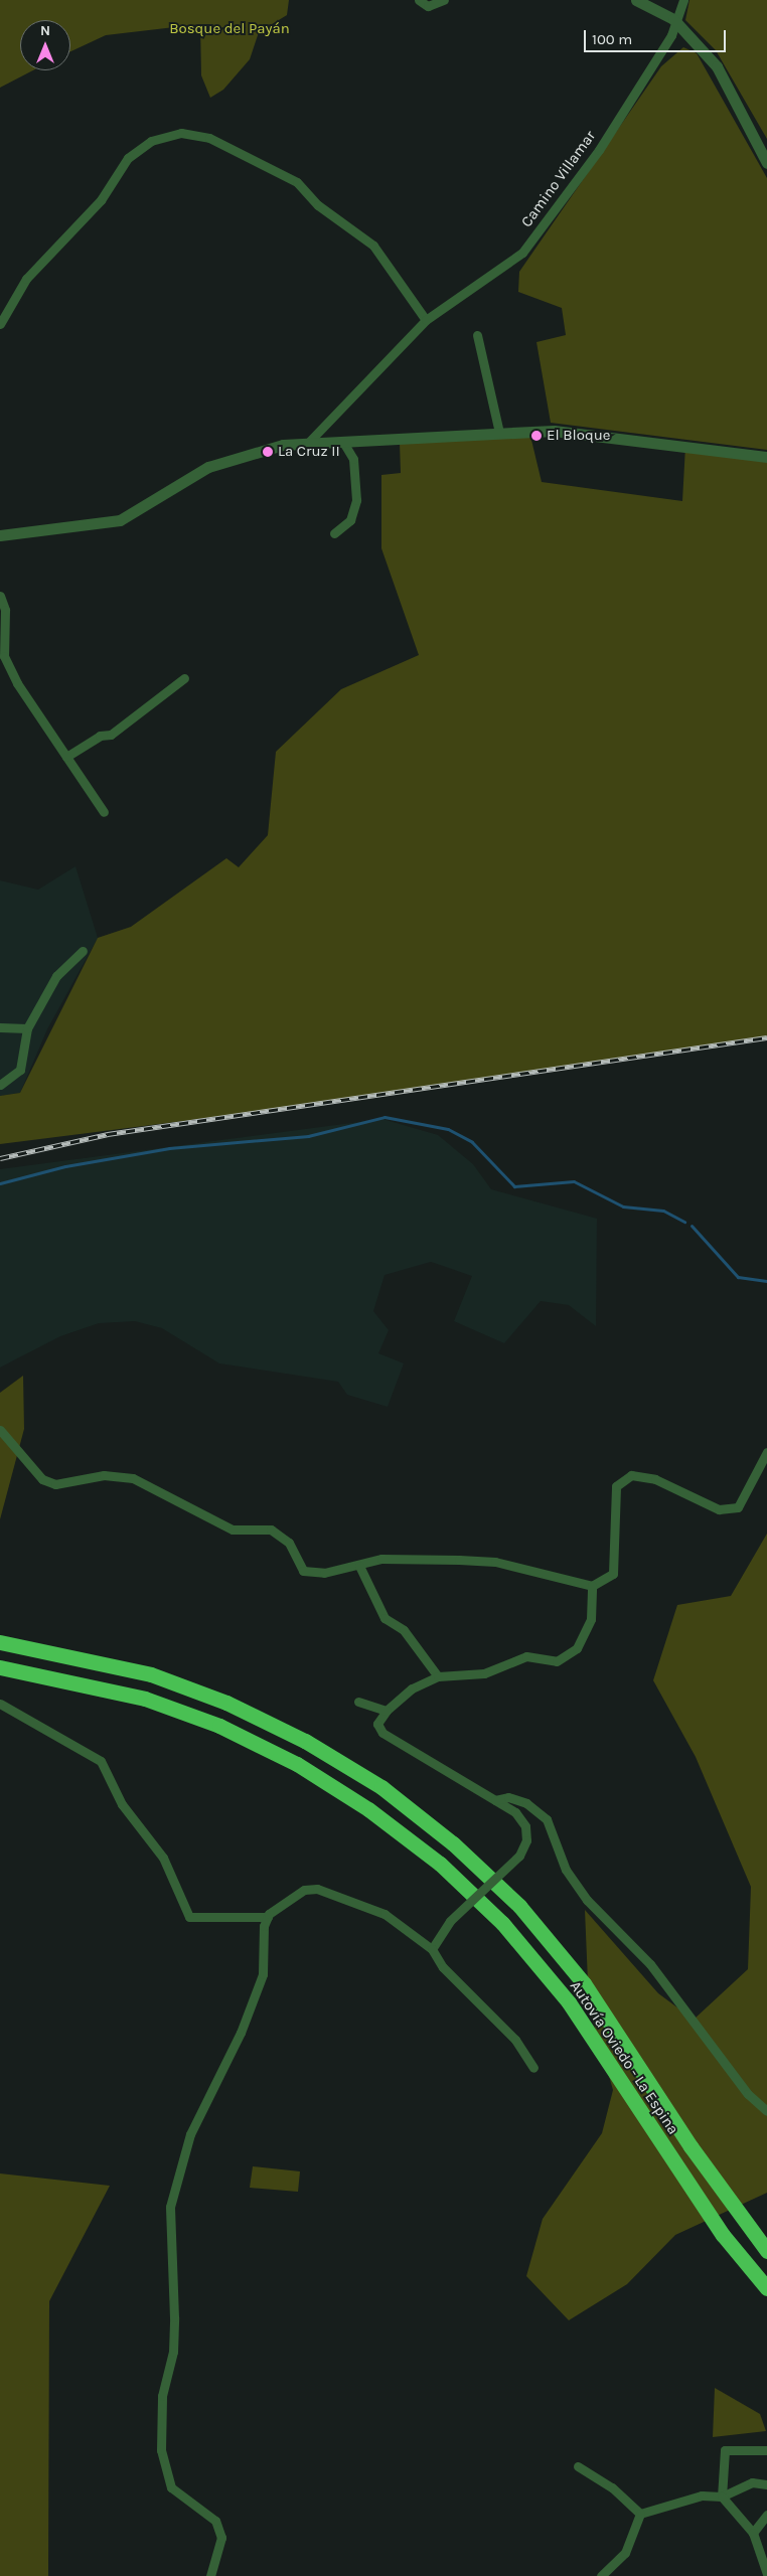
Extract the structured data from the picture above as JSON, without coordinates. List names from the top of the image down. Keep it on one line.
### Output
{"streets":{"highway":["Autovía Oviedo - La Espina"],"street":["Camino Villamar"]},"parks":["Bosque del Payán"],"places":["El Bloque","La Cruz II"],"scale_bar":"100 m","north":"top"}
